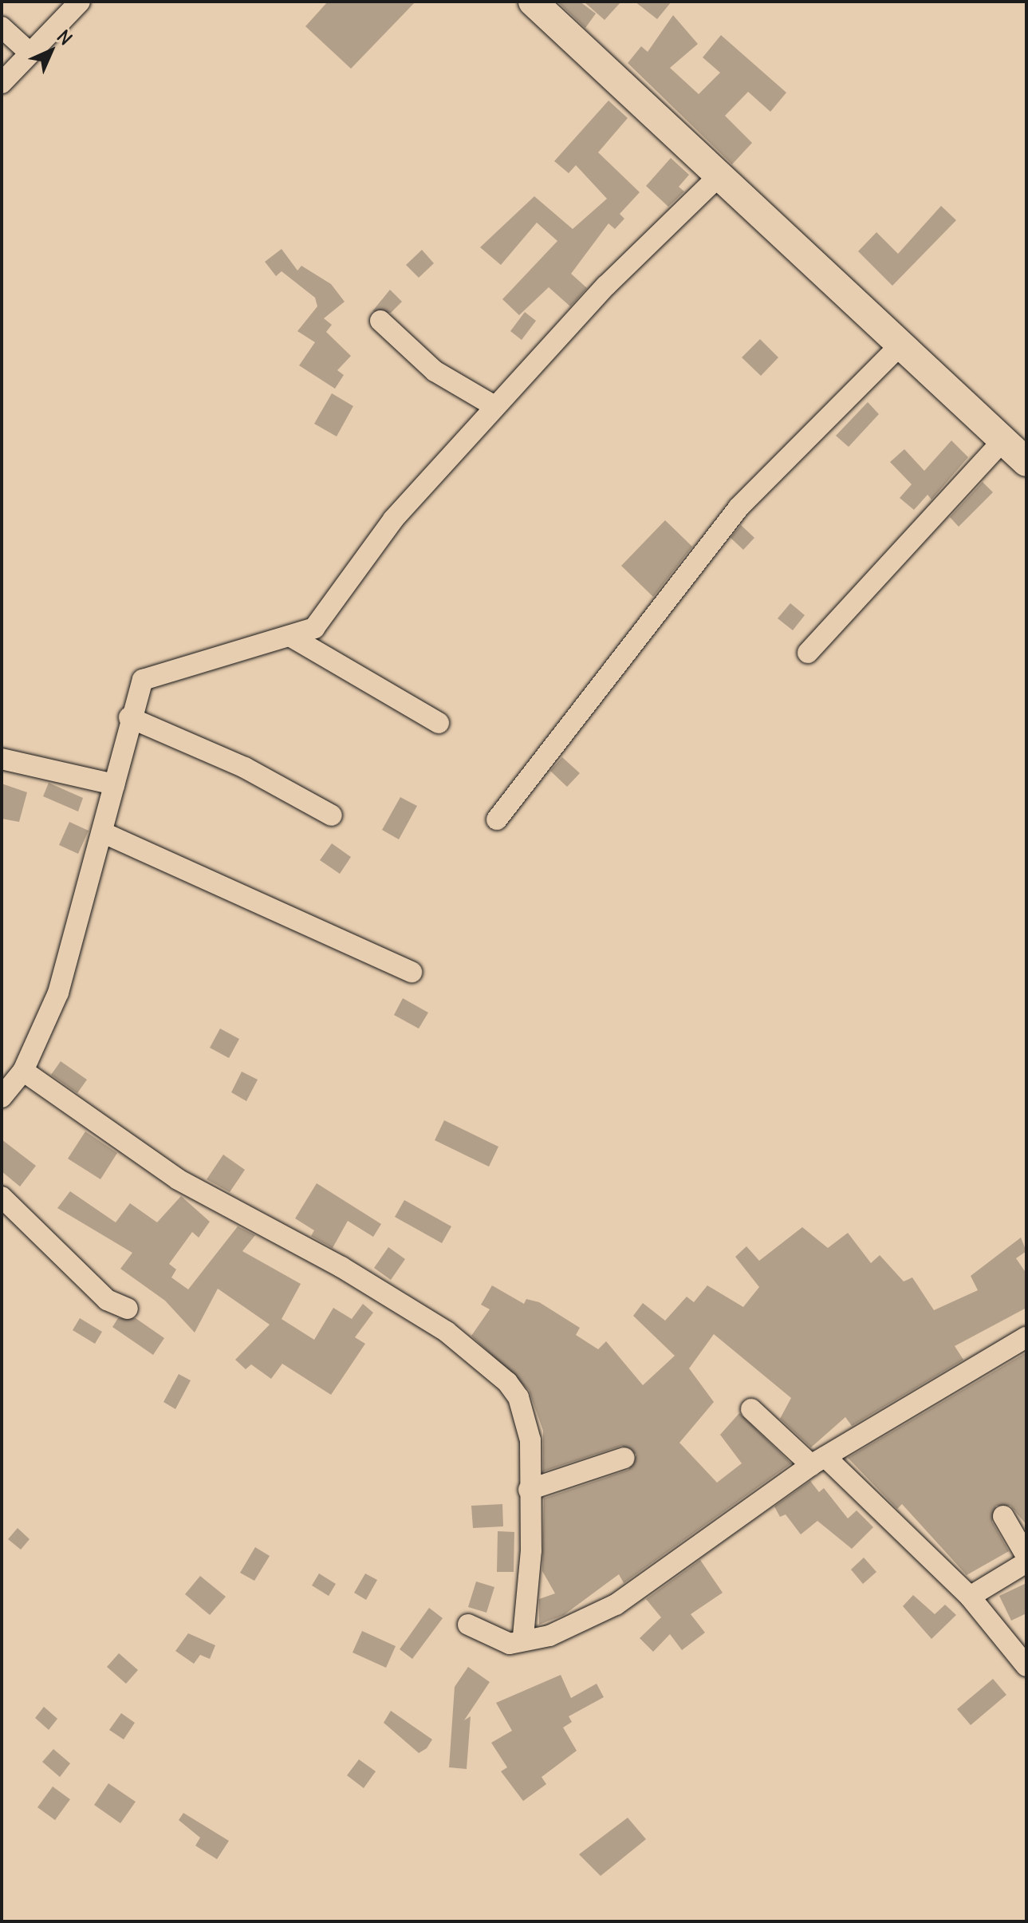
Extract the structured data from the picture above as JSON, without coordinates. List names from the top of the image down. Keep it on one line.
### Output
{"north":"top right"}
